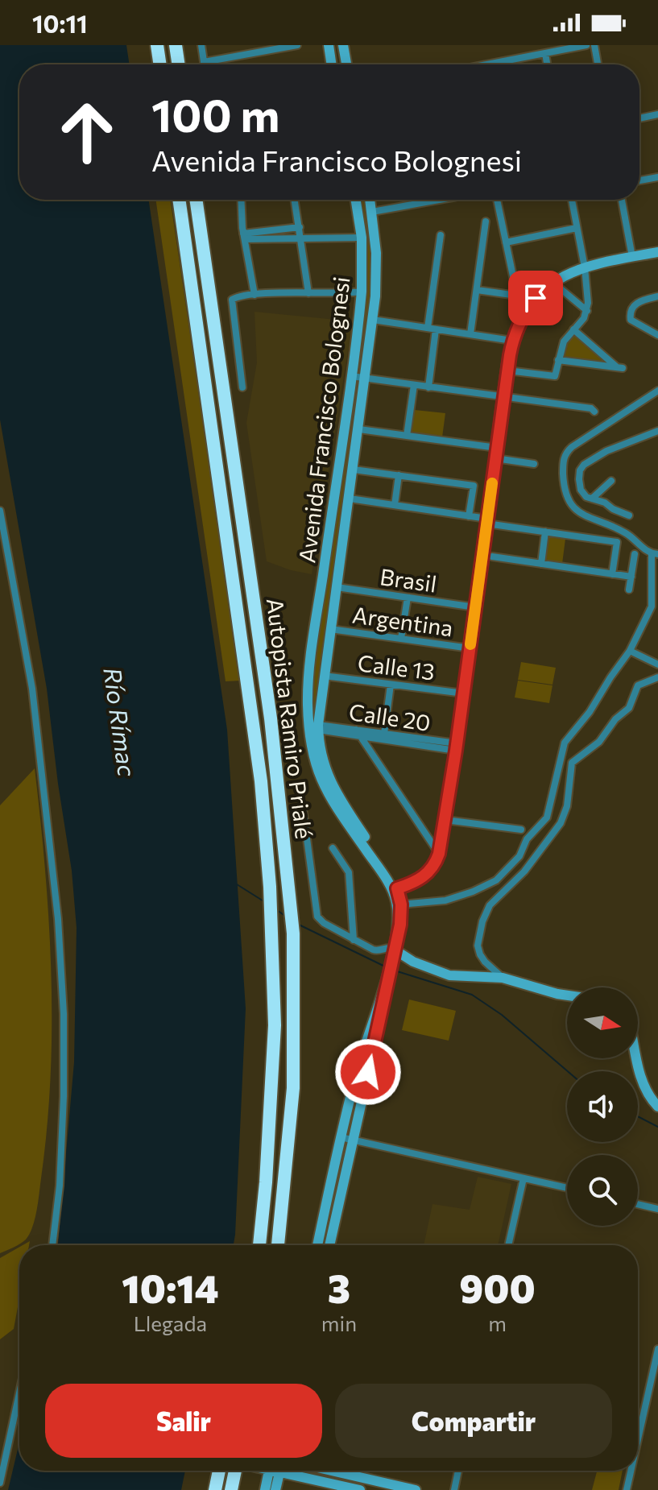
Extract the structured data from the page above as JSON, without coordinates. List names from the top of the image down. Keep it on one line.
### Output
{"streets":{"highway":["Autopista Ramiro Prialé"],"main road":["Avenida Francisco Bolognesi"],"street":["Brasil","Argentina","Calle 13","Calle 20"]},"crossings":[["Avenida Francisco Bolognesi","Brasil"],["Avenida Francisco Bolognesi","Argentina"],["Avenida Francisco Bolognesi","Calle 13"],["Avenida Francisco Bolognesi","Calle 20"]],"water":["Río Rímac"],"north":"right","page":{"status":"10:11","turn":["100 m","Avenida Francisco Bolognesi"],"eta":["10:14","Llegada","3","min","900","m"],"buttons":["Salir","Compartir"]}}
